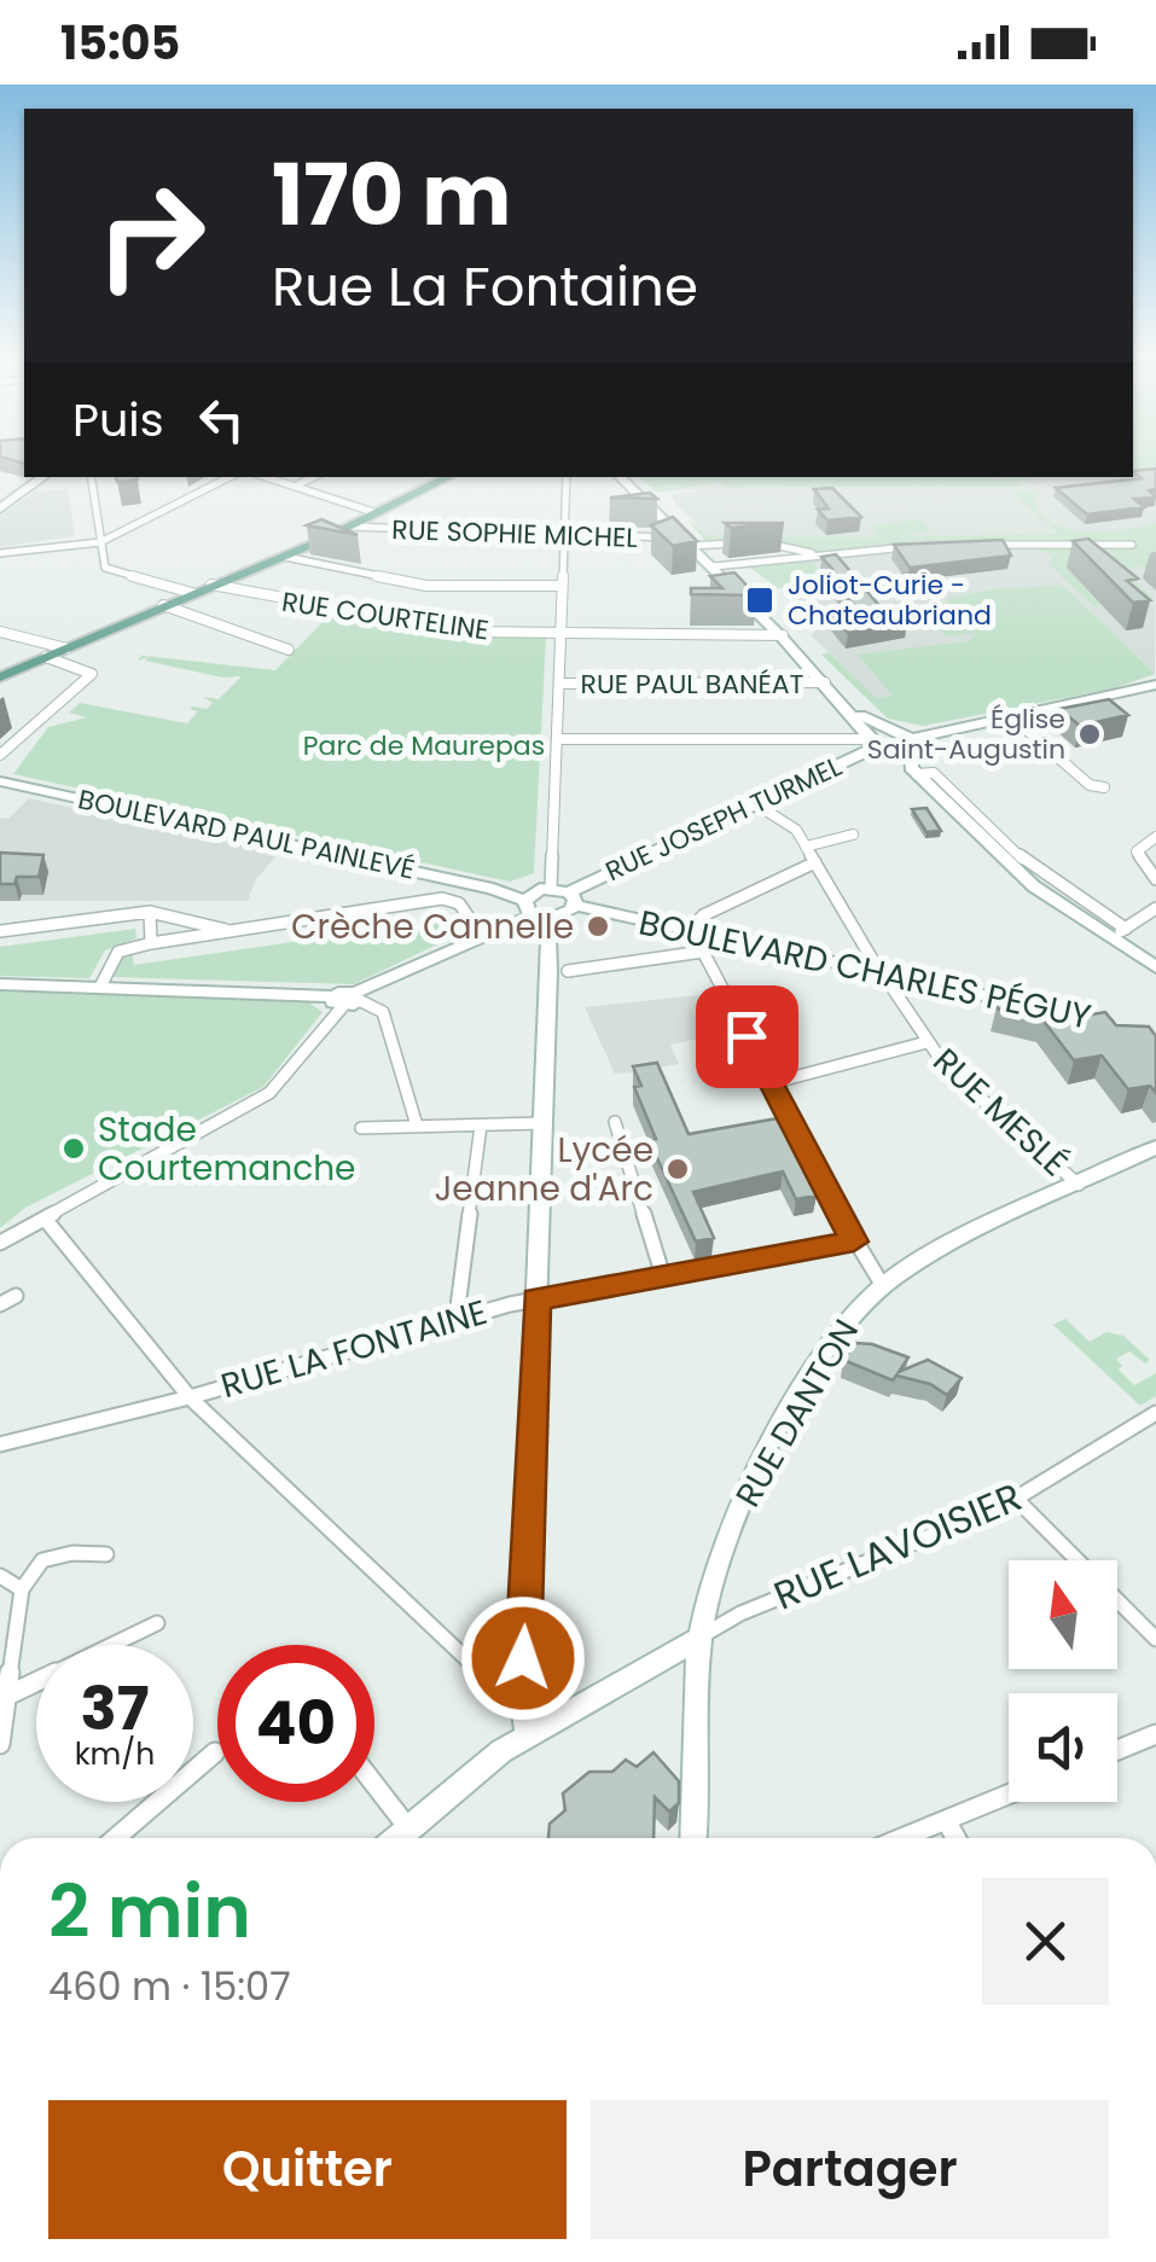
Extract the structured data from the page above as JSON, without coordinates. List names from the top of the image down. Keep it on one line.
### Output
{"streets":{"street":["RUE SOPHIE MICHEL","RUE COURTELINE","RUE PAUL BANÉAT","RUE JOSEPH TURMEL","BOULEVARD PAUL PAINLEVÉ","BOULEVARD CHARLES PÉGUY","RUE MESLÉ","RUE LA FONTAINE","RUE DANTON","RUE LAVOISIER"]},"crossings":[["RUE JOSEPH TURMEL","BOULEVARD CHARLES PÉGUY"],["BOULEVARD CHARLES PÉGUY","RUE MESLÉ"],["RUE MESLÉ","RUE DANTON"],["RUE DANTON","RUE LAVOISIER"]],"parks":["Parc de Maurepas"],"places":{"transit":["Joliot-Curie - Chateaubriand"],"other":["Église Saint-Augustin","Crèche Cannelle","Stade Courtemanche","Lycée Jeanne d'Arc"]},"north":"top","page":{"status":"15:05","turn":["170 m","Rue La Fontaine"],"then":"Puis","speed":"37 km/h","limit":"40","heading":["2 min","460 m · 15:07"],"buttons":["Quitter","Partager"]}}
